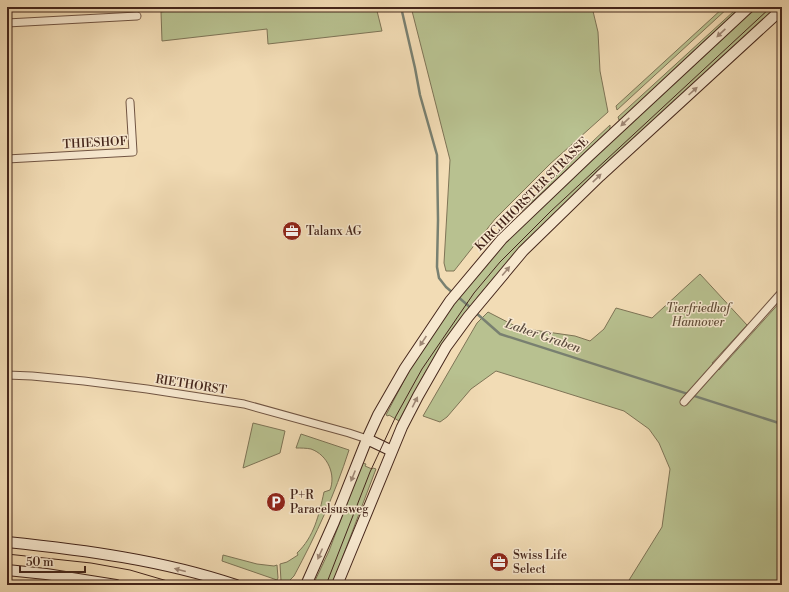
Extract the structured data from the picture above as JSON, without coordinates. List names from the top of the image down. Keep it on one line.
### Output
{"streets":{"main road":["KIRCHHORSTER STRASSE"],"street":["THIESHOF","RIETHORST"]},"crossings":[["KIRCHHORSTER STRASSE","RIETHORST"]],"water":["Laher Graben"],"parks":["Tierfriedhof Hannover"],"places":{"office":["Talanx AG","Swiss Life Select"],"parking":["P+R Paracelsusweg"]},"scale_bar":"50 m"}
